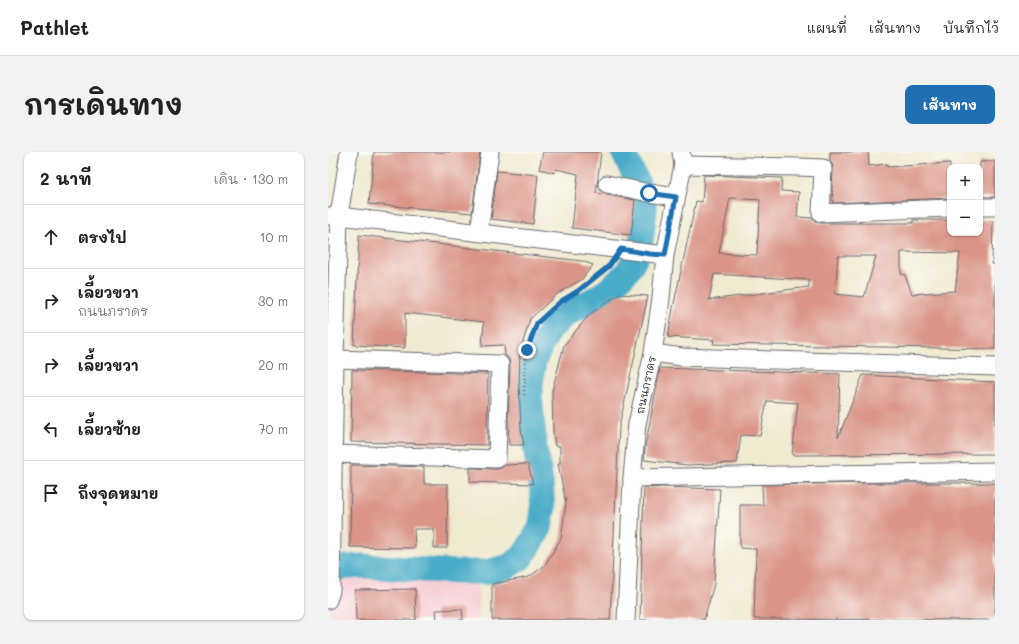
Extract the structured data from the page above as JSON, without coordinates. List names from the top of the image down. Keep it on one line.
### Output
{"streets":{"street":["ถนนภราดร"]},"page":{"header":"Pathlet","nav":["แผนที่","เส้นทาง","บันทึกไว้"],"buttons":"เส้นทาง","title":"การเดินทาง","heading":["2 นาที","เดิน · 130 m"],"map_buttons":["+","−"],"list":[["ตรงไป","10 m"],["เลี้ยวขวา","ถนนภราดร","30 m"],["เลี้ยวขวา","20 m"],["เลี้ยวซ้าย","70 m"],"ถึงจุดหมาย"]}}
